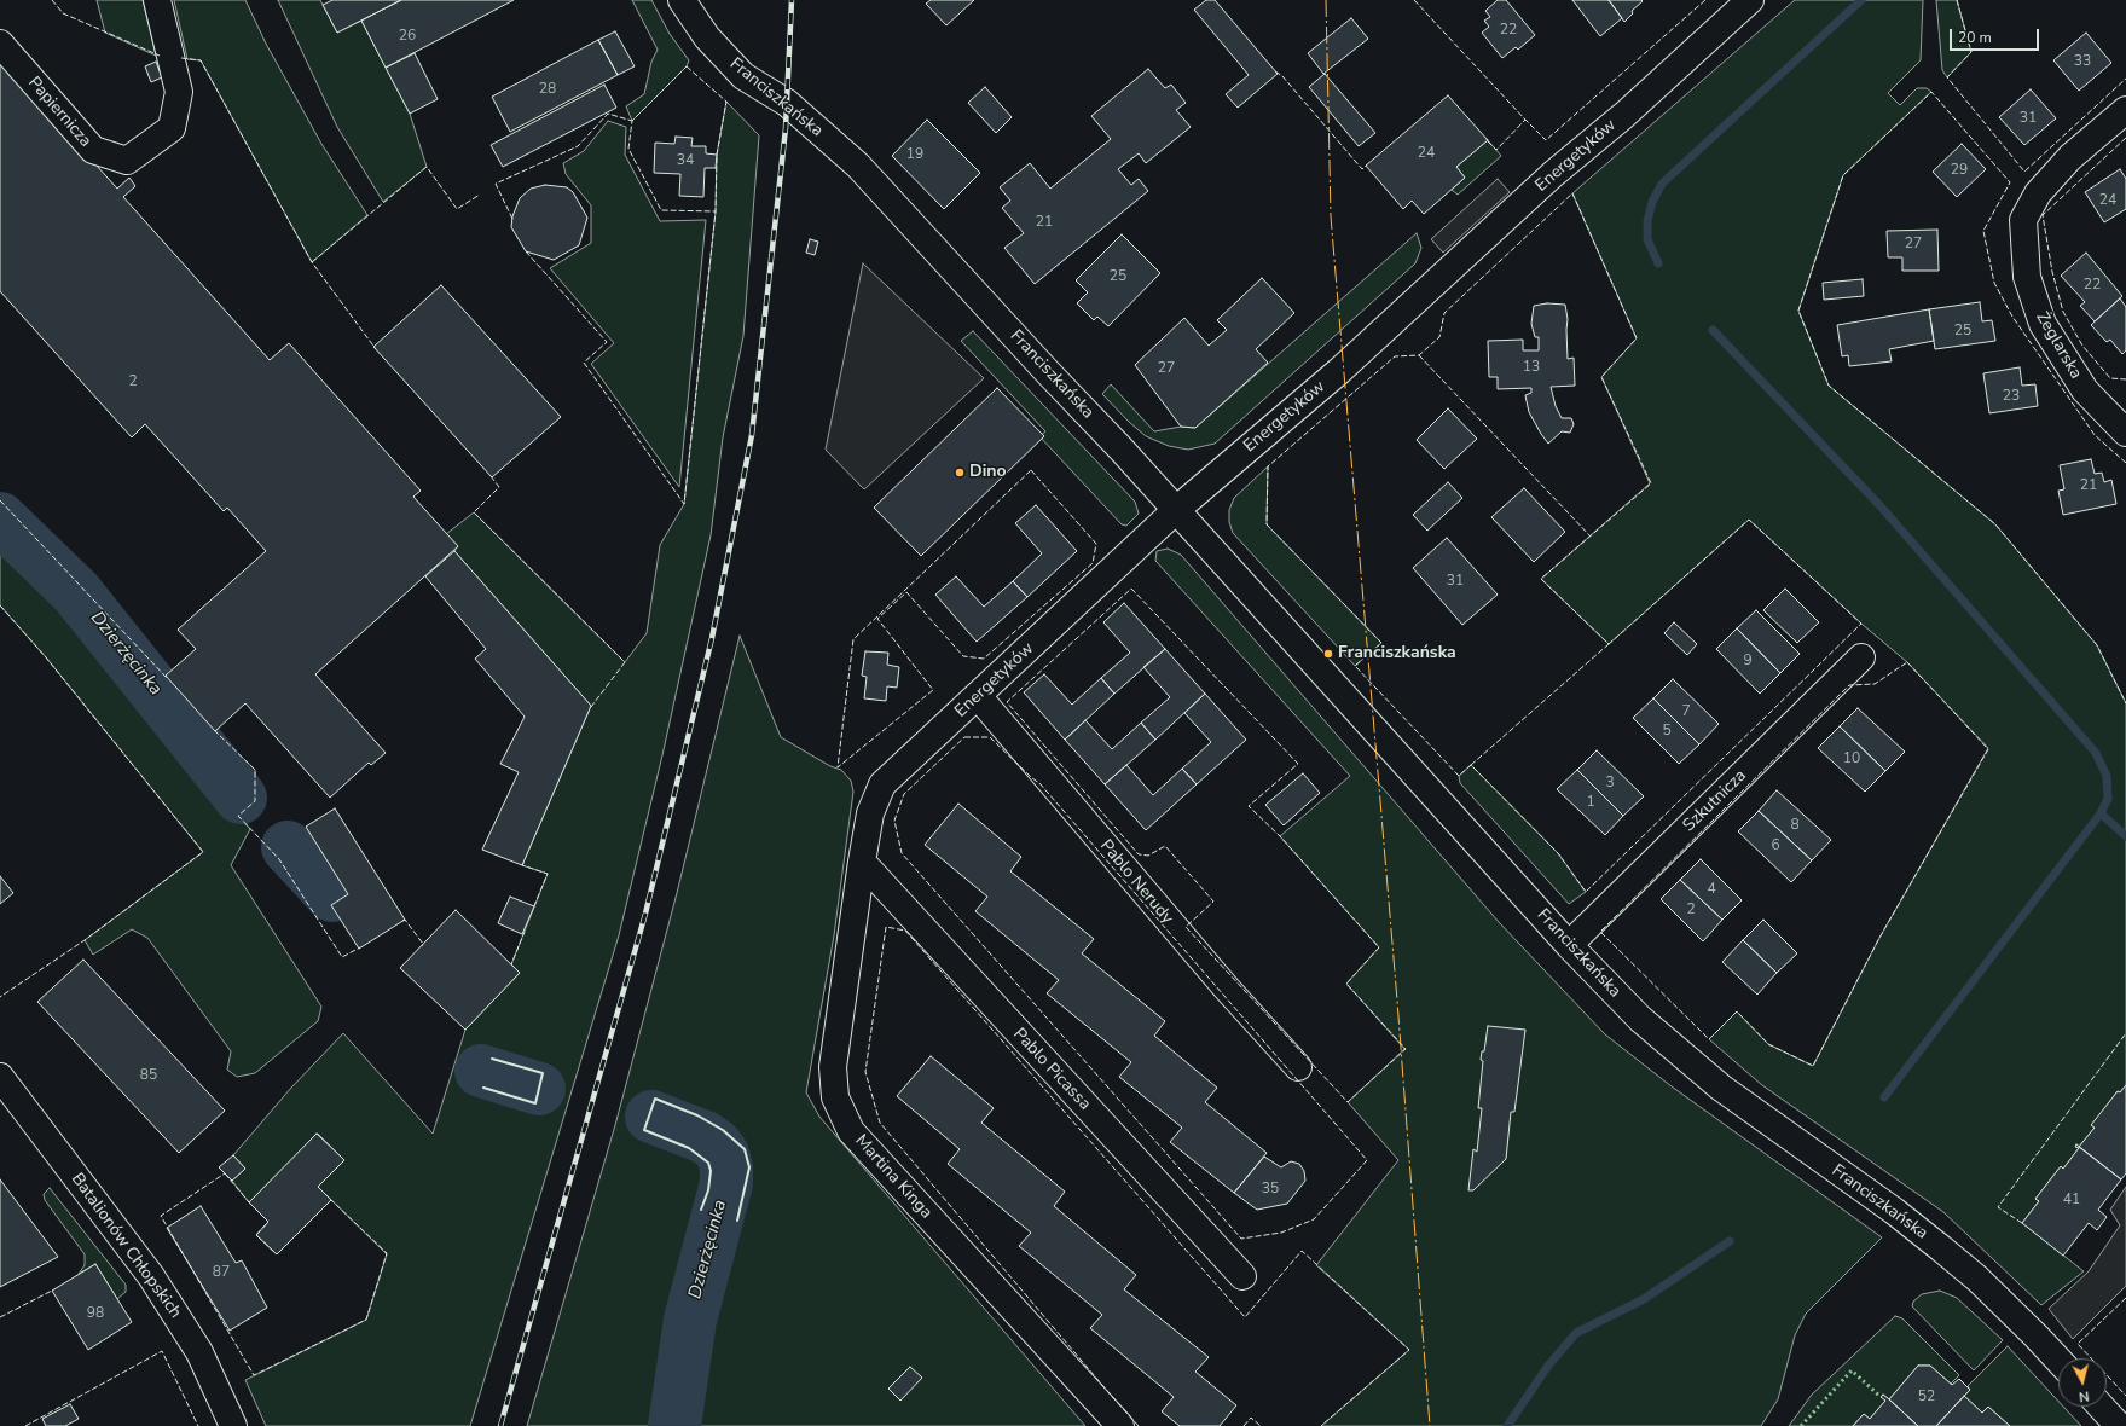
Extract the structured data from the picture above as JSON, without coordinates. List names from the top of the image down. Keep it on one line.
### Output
{"streets":{"street":["Franciszkańska","Papiernicza","Energetyków","Żeglarska","Szkutnicza","Pablo Nerudy","Pablo Picassa","Martina Kinga","Batalionów Chłopskich"]},"crossings":[["Franciszkańska","Energetyków"],["Franciszkańska","Szkutnicza"],["Energetyków","Pablo Nerudy"],["Energetyków","Pablo Picassa"],["Energetyków","Martina Kinga"],["Pablo Picassa","Martina Kinga"]],"water":["Dzierżęcinka"],"places":["Dino","Franciszkańska"],"house_numbers":["22","26","33","28","31","24","19","34","29","24","21","27","25","22","25","13","27","2","23","21","31","9","7","5","10","3","1","8","6","4","2","85","35","41","87","98","52"],"scale_bar":"20 m","north":"bottom"}
